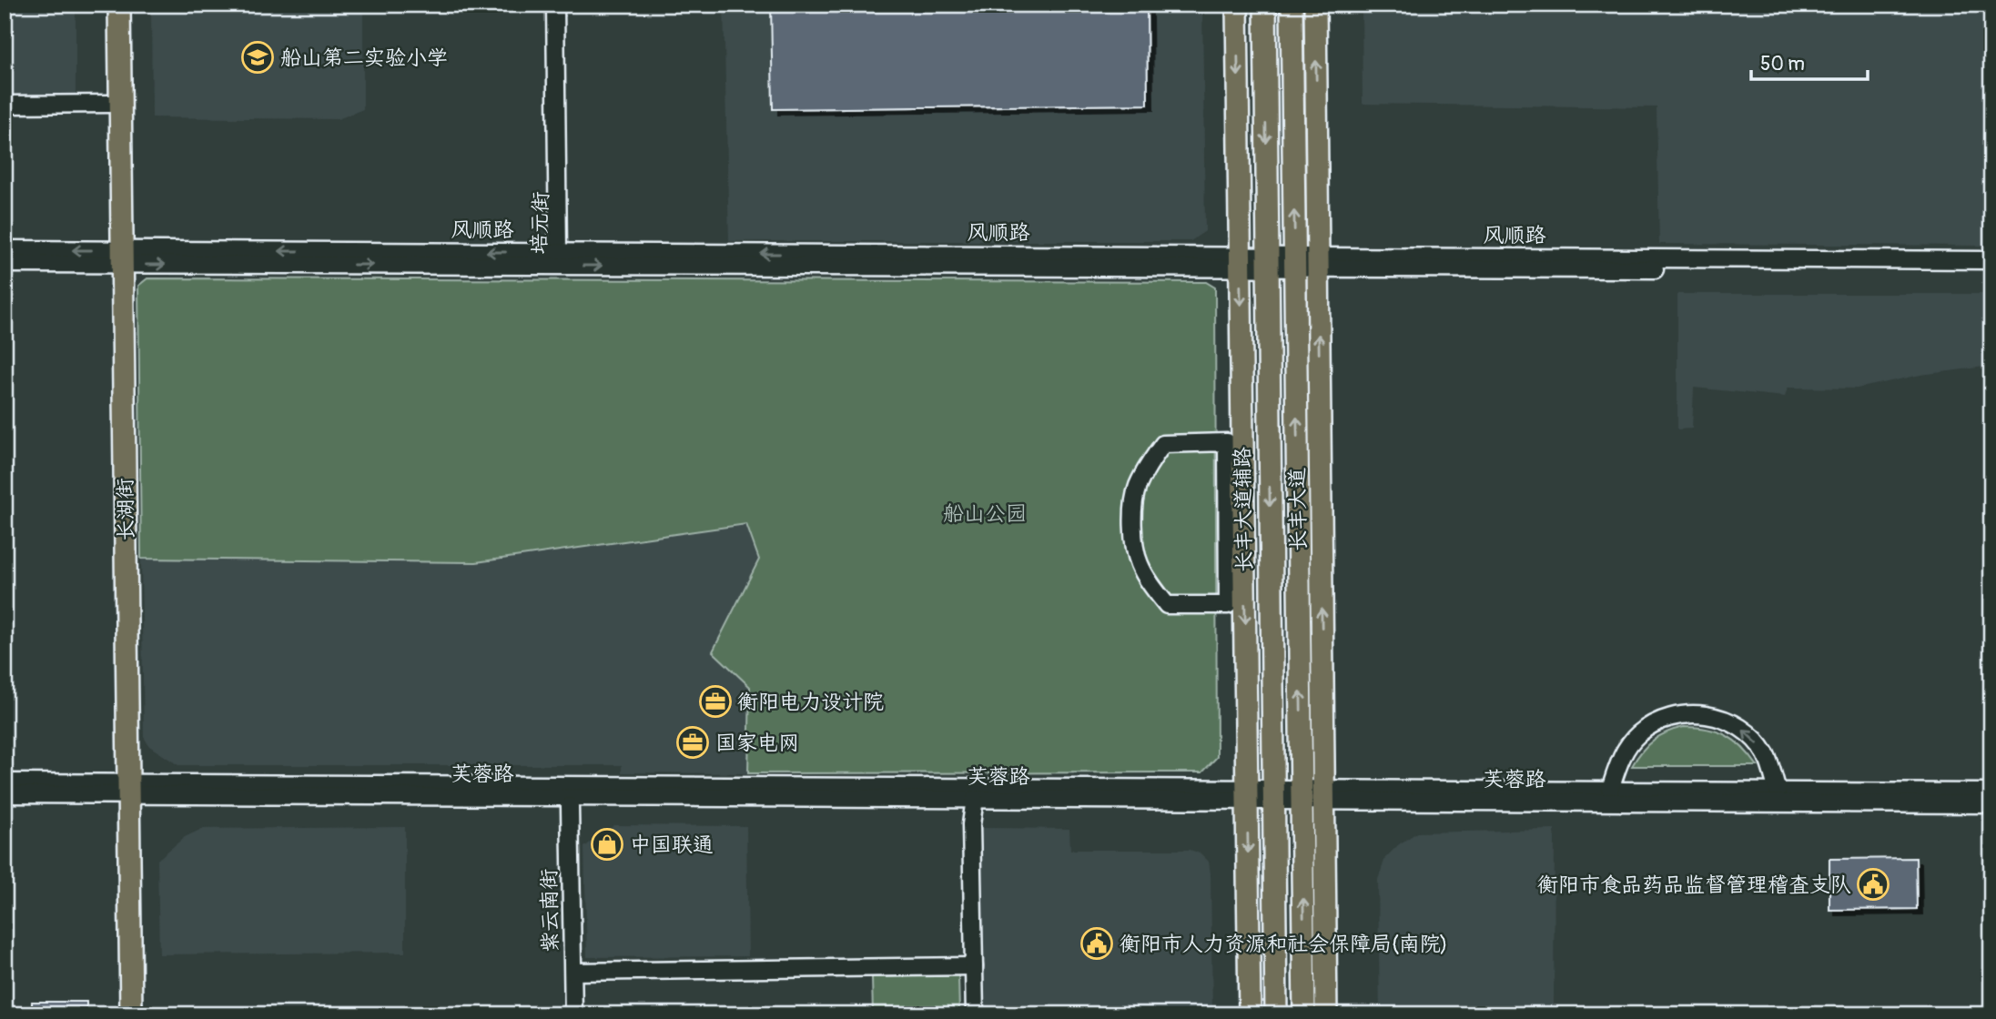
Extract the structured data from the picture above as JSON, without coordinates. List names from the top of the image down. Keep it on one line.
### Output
{"streets":{"main road":["长湖街","长丰大道辅路","长丰大道"],"street":["培元街","风顺路","芙蓉路","紫云南街"]},"crossings":[["培元街","风顺路"],["风顺路","长湖街"],["风顺路","长丰大道辅路"],["风顺路","长丰大道"],["长湖街","芙蓉路"],["长丰大道辅路","芙蓉路"],["长丰大道","芙蓉路"]],"parks":["船山公园"],"places":{"school or university":["船山第二实验小学"],"office":["衡阳电力设计院","国家电网"],"shop":["中国联通"],"public building":["衡阳市食品药品监督管理稽查支队","衡阳市人力资源和社会保障局(南院)"]},"scale_bar":"50 m"}
